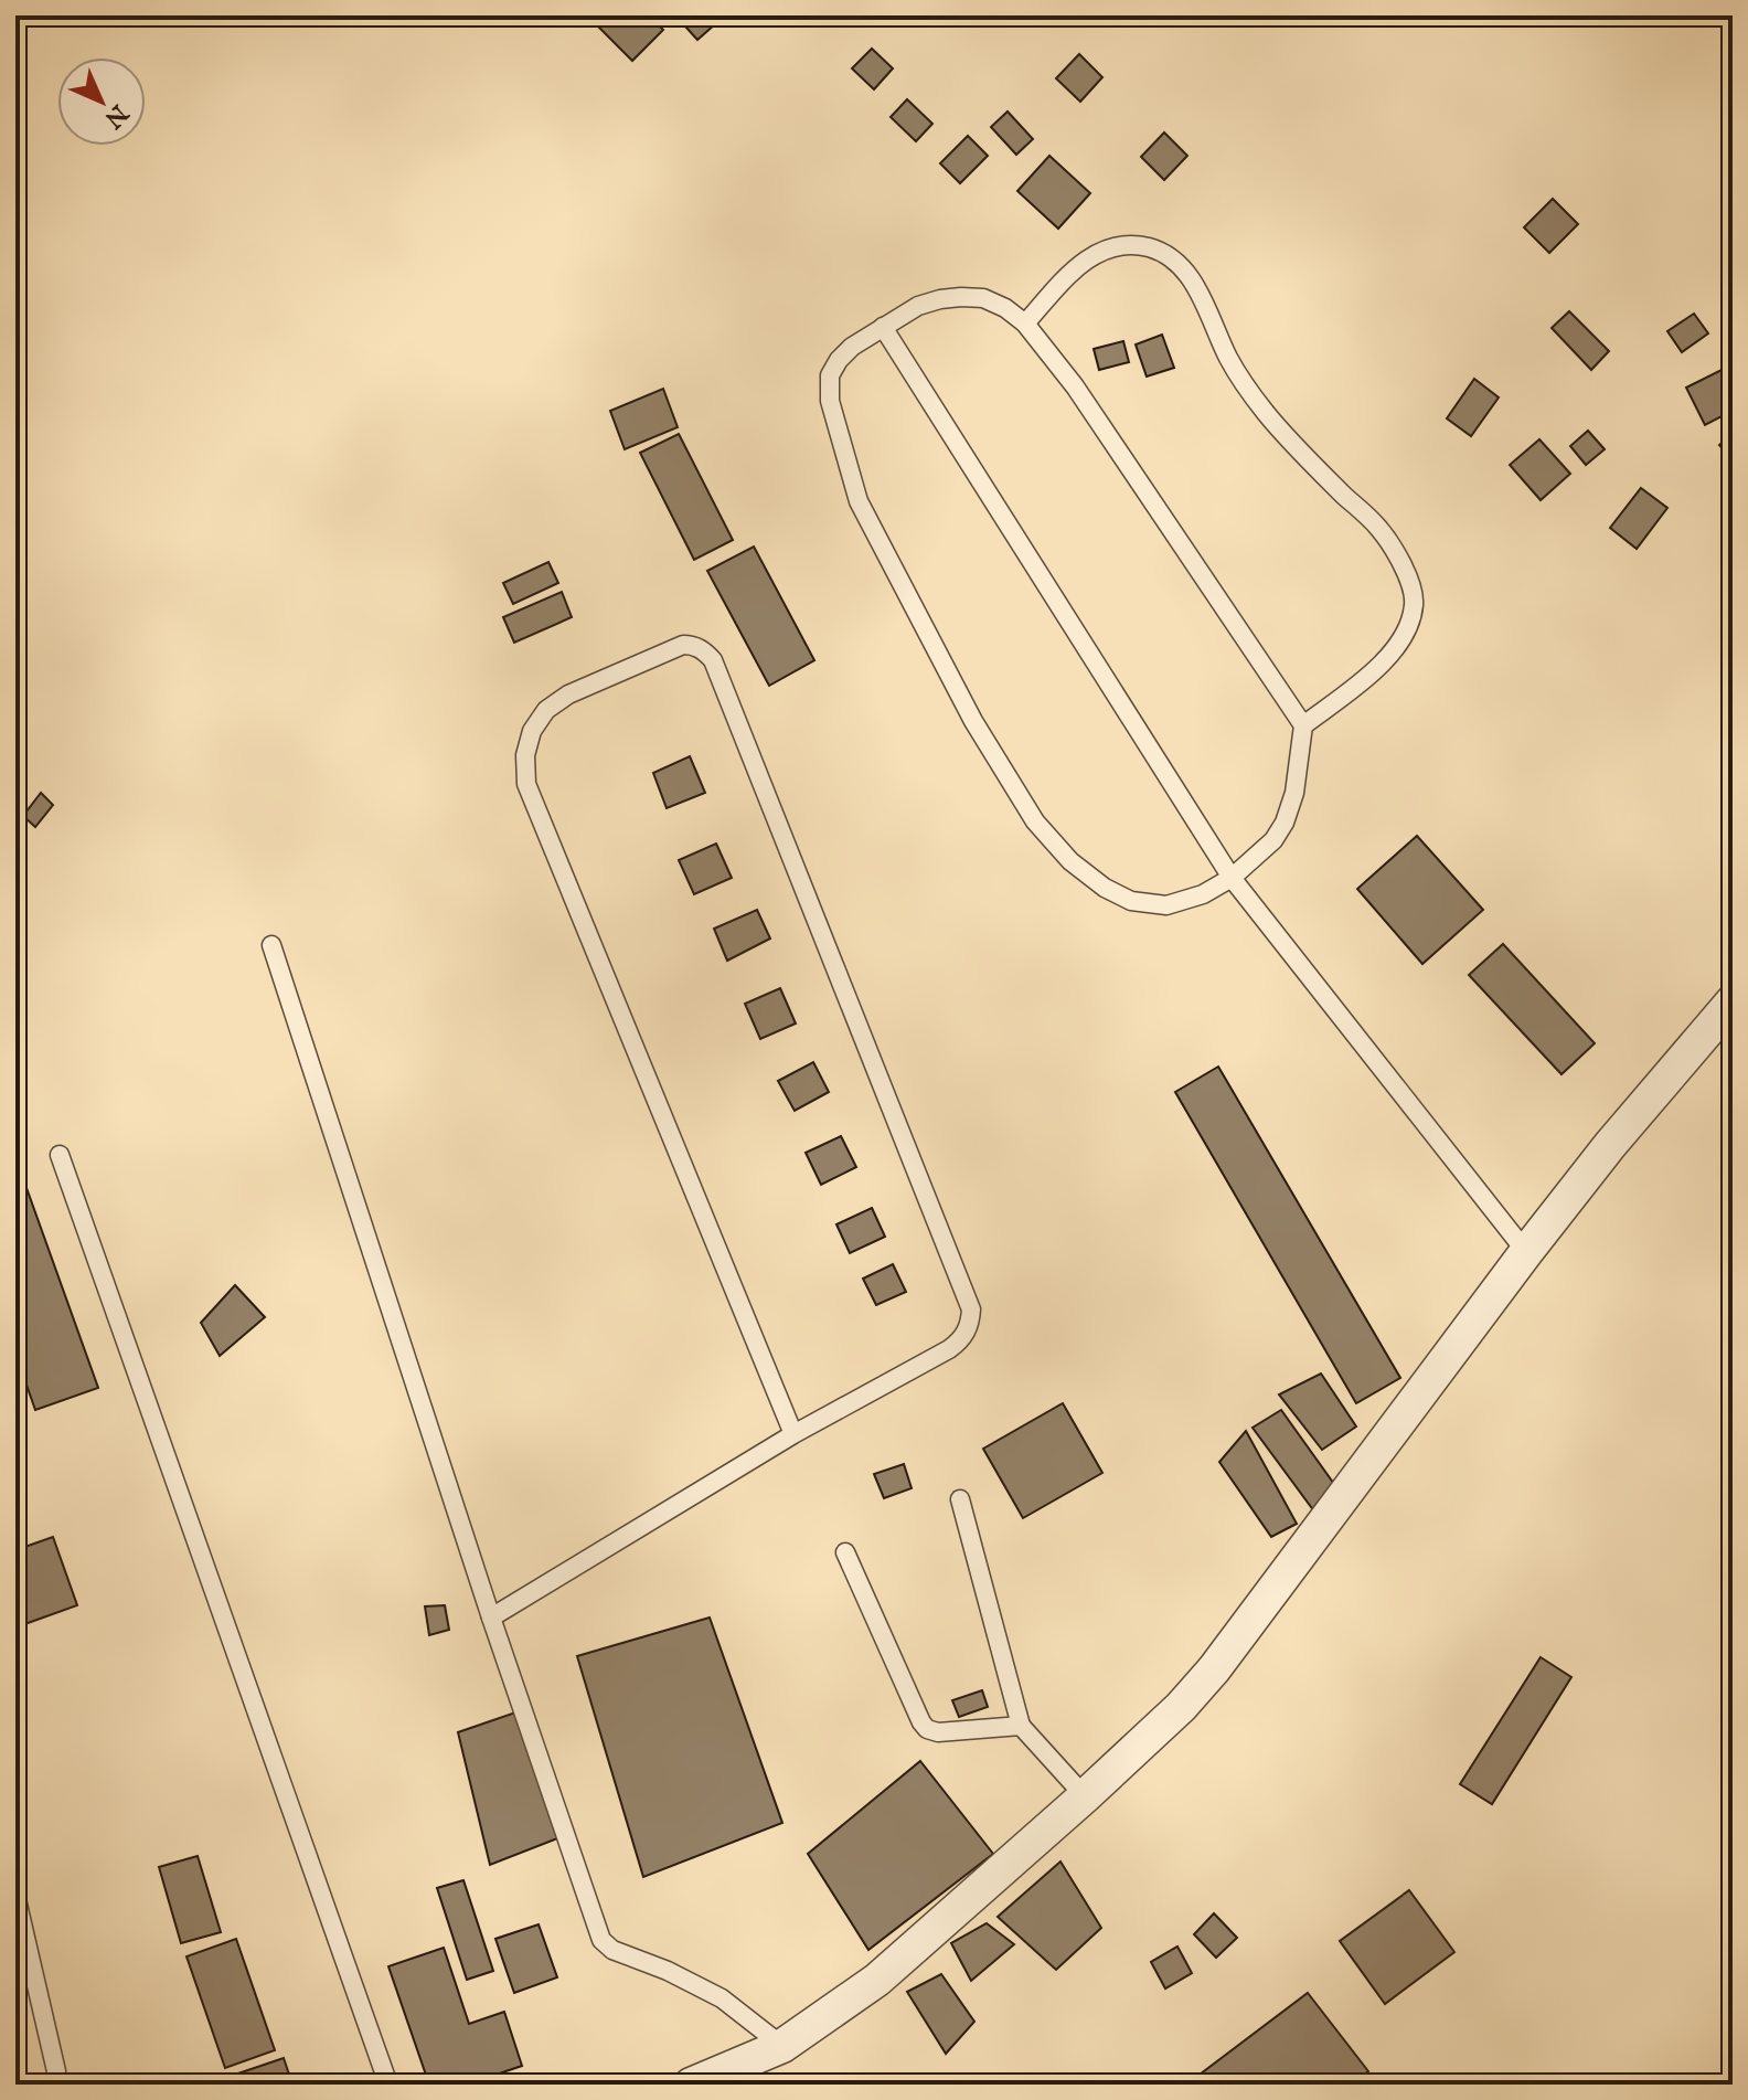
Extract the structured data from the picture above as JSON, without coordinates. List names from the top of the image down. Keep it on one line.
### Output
{"north":"bottom right"}
